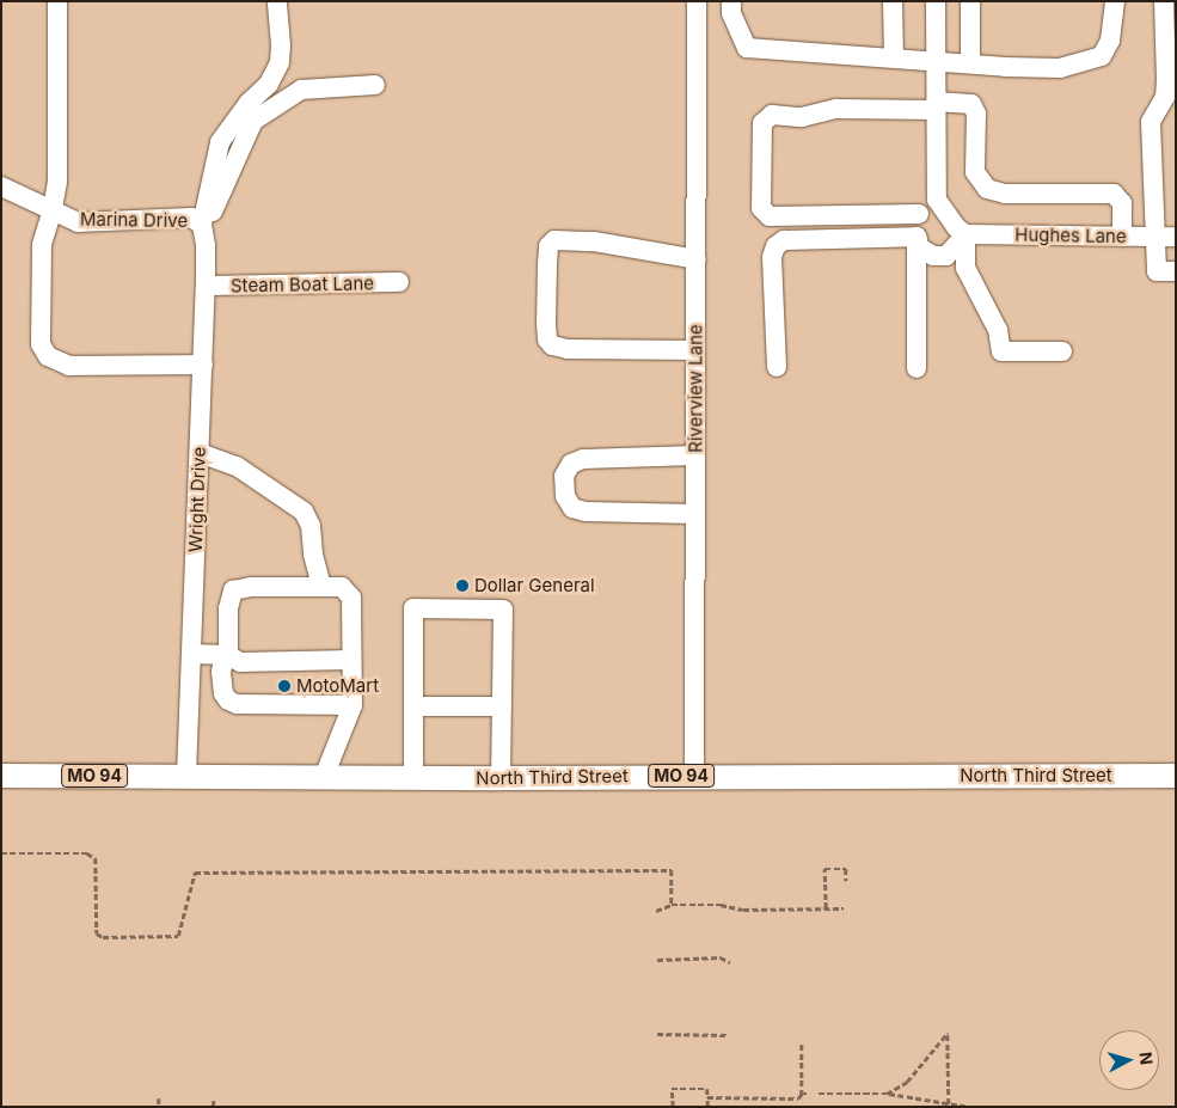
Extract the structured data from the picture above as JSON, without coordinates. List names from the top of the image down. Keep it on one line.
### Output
{"streets":{"main road":["MO 94","North Third Street"],"street":["Marina Drive","Hughes Lane","Steam Boat Lane","Riverview Lane","Wright Drive"]},"crossings":[["Marina Drive","Wright Drive"],["Steam Boat Lane","Wright Drive"],["Riverview Lane","North Third Street"],["Wright Drive","North Third Street"]],"places":["Dollar General","MotoMart"],"north":"right"}
